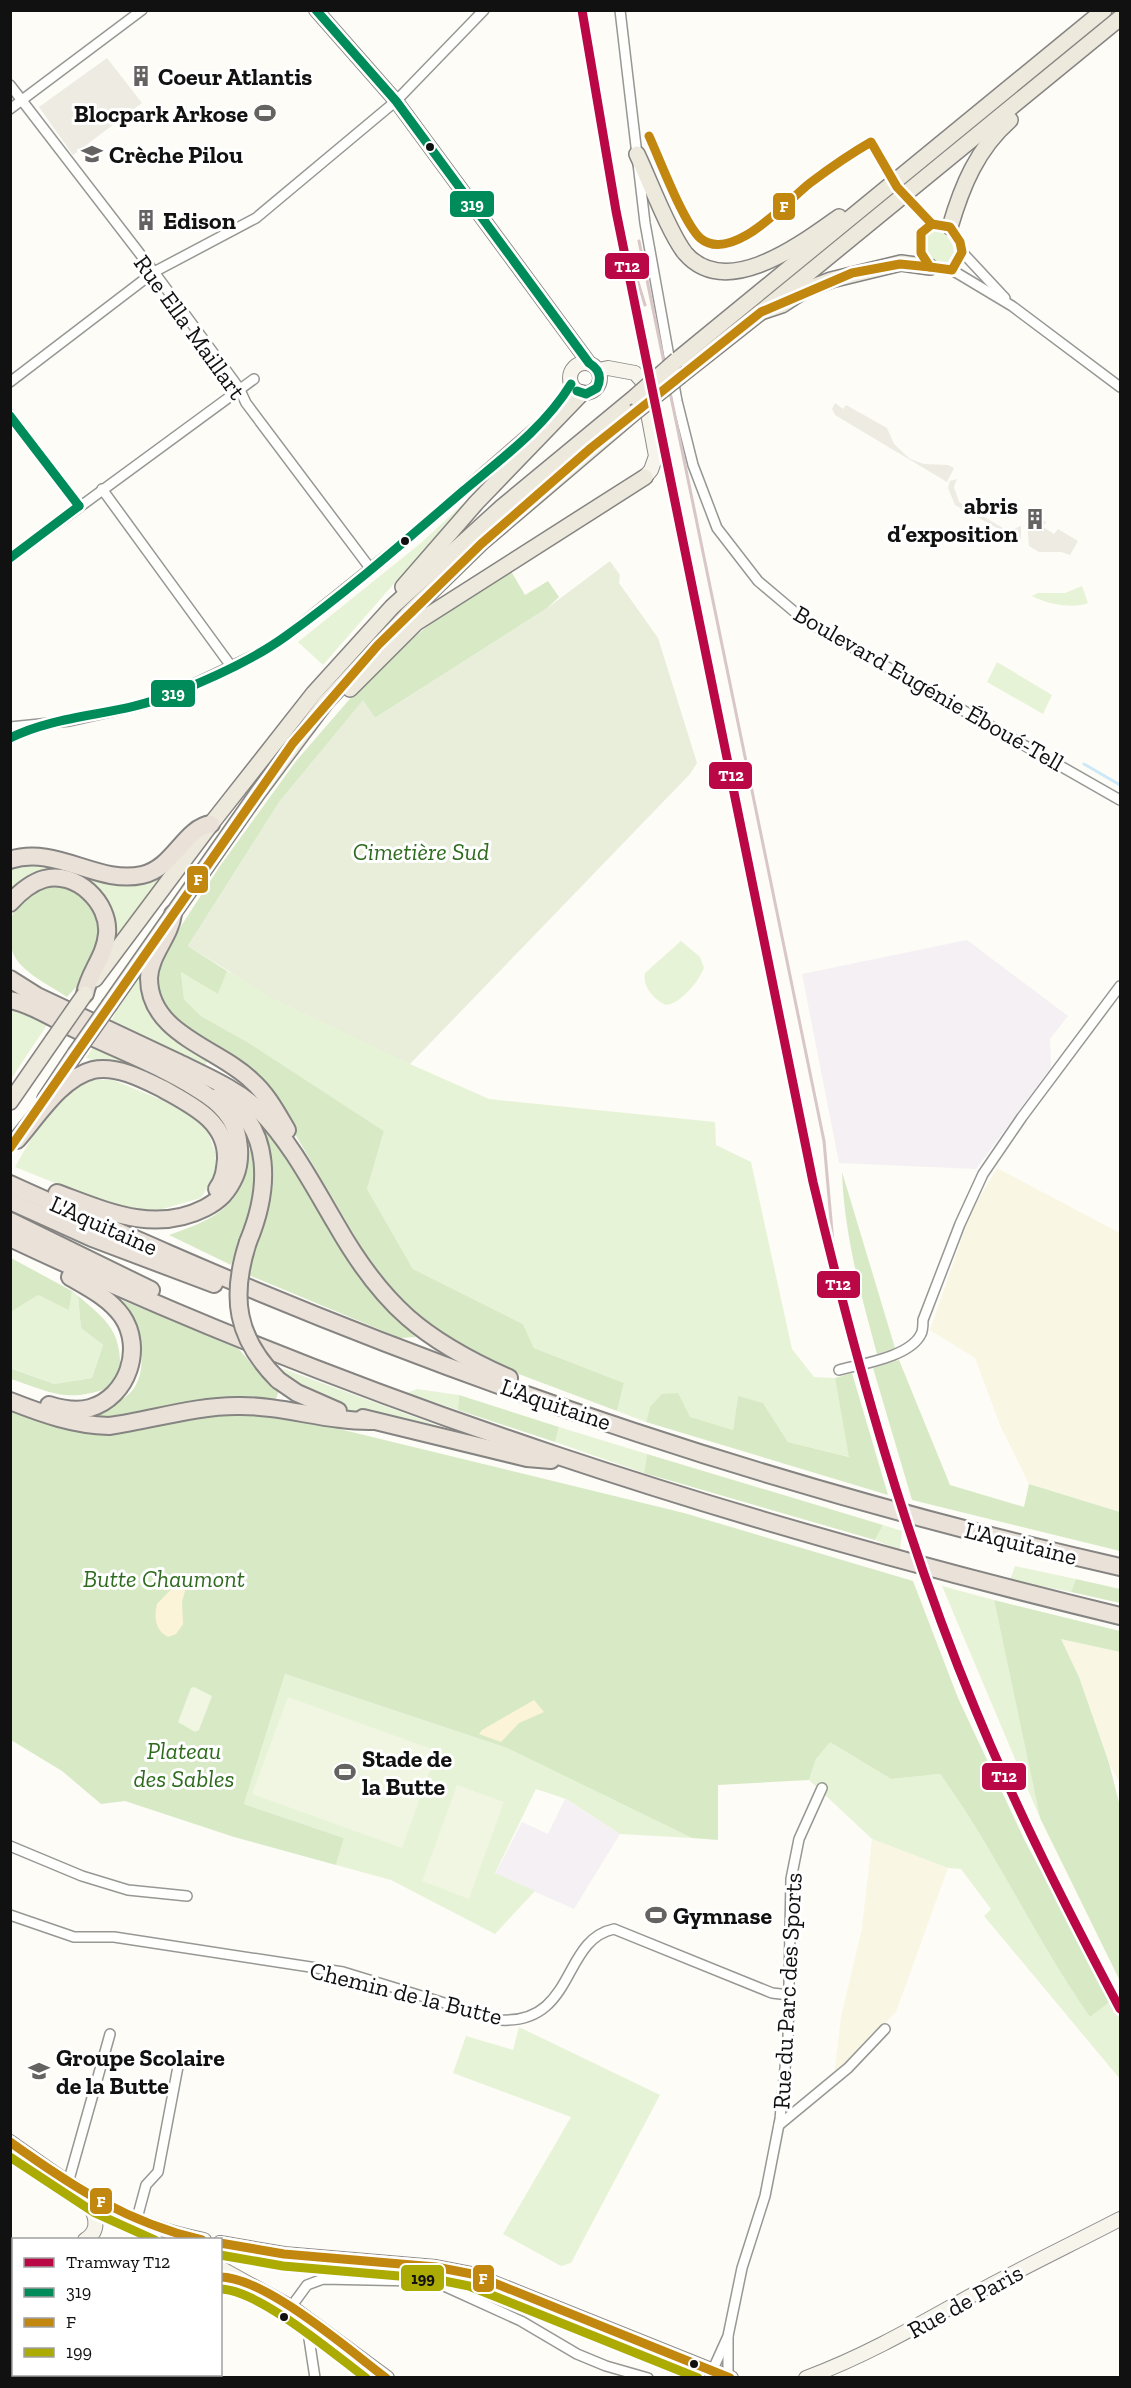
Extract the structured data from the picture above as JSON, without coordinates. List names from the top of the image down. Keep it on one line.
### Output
{"streets":{"highway":["L'Aquitaine"],"street":["Rue Ella Maillart","Boulevard Eugénie Éboué-Tell","Rue du Parc des Sports","Chemin de la Butte","Rue de Paris"]},"crossings":[["Rue du Parc des Sports","Chemin de la Butte"]],"parks":["Cimetière Sud","Butte Chaumont","Plateau des Sables"],"places":{"building":["Coeur Atlantis","Edison","abris d’exposition"],"sports":["Blocpark Arkose","Stade de la Butte","Gymnase"],"school or university":["Crèche Pilou","Groupe Scolaire de la Butte"]},"lines":["tram line T12","transit line 319","transit line F","transit line 199"],"legend":["Tramway T12","319","F","199"]}
